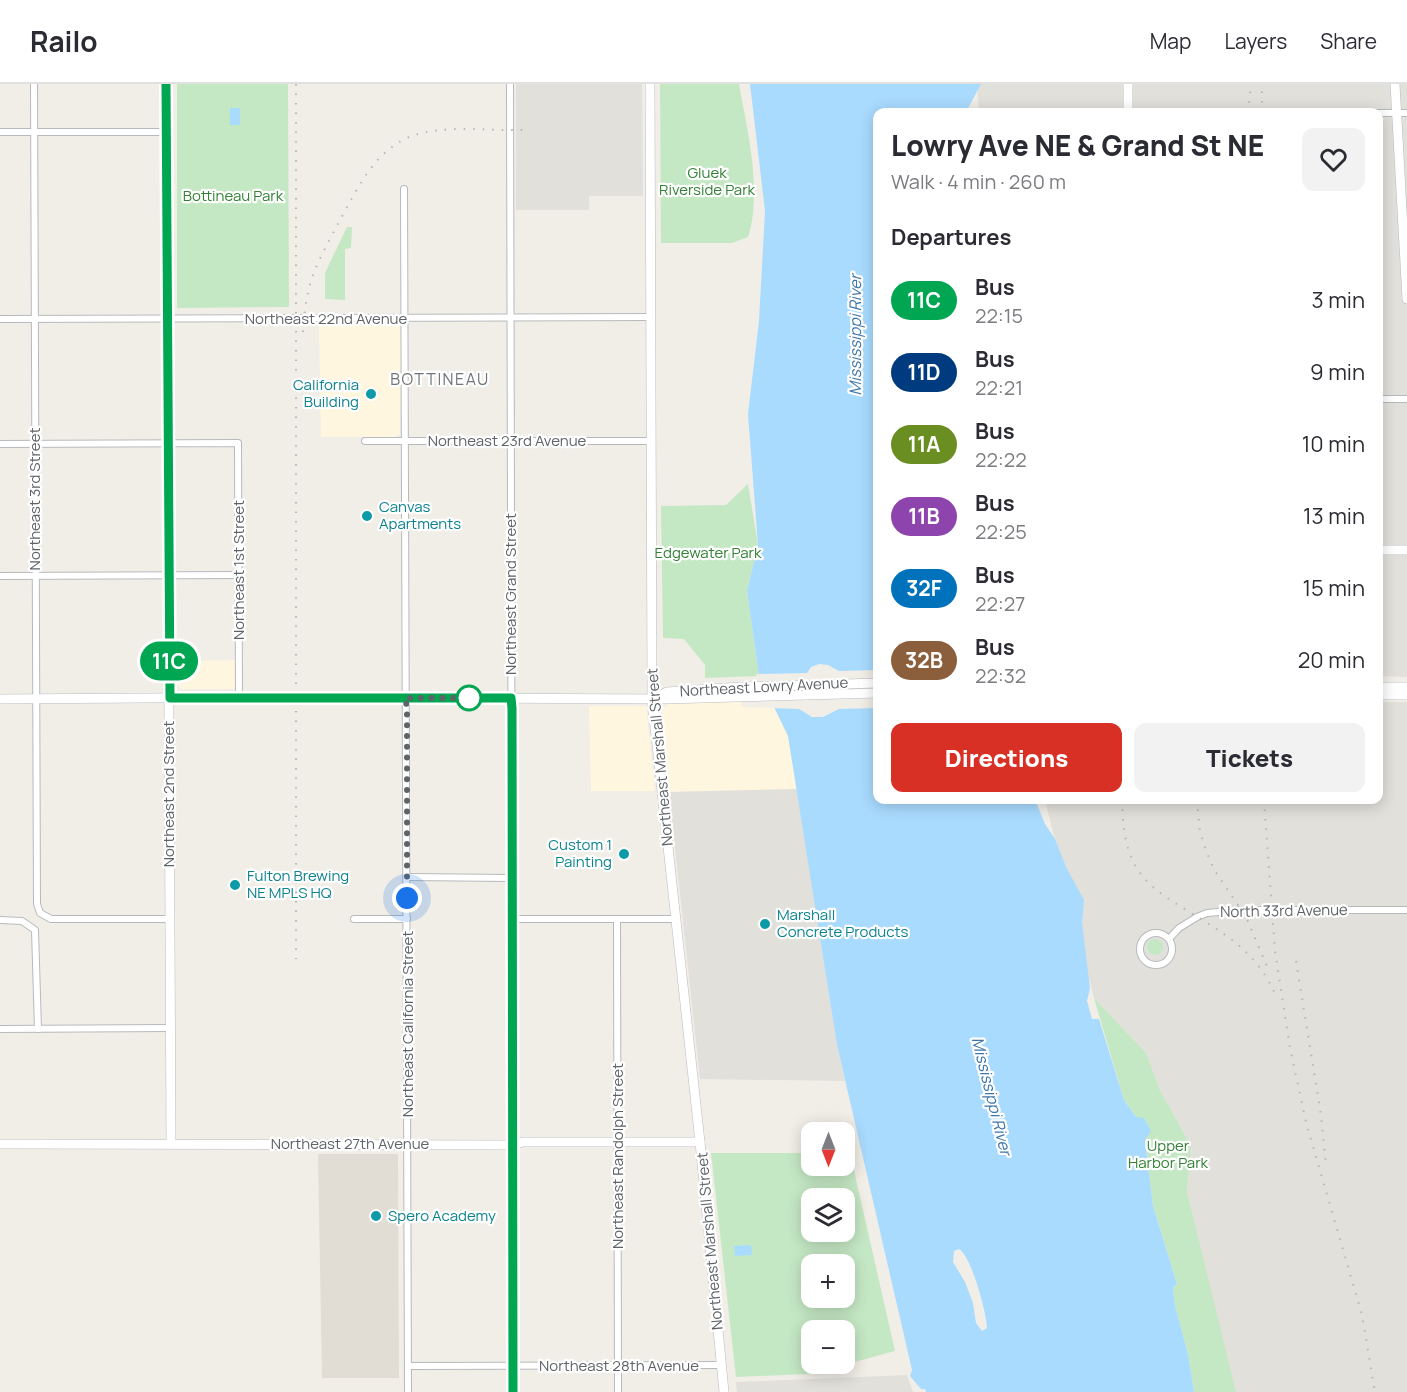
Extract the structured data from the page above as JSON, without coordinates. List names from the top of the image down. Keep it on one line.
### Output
{"streets":{"street":["Northeast 22nd Avenue","Northeast 23rd Avenue","Northeast 3rd Street","Northeast 1st Street","Northeast Grand Street","Northeast Lowry Avenue","Northeast Marshall Street","Northeast 2nd Street","North 33rd Avenue","Northeast California Street","Northeast 27th Avenue","Northeast Randolph Street","Northeast 28th Avenue"]},"crossings":[["Northeast 22nd Avenue","Northeast 3rd Street"],["Northeast 22nd Avenue","Northeast Grand Street"],["Northeast 22nd Avenue","Northeast Marshall Street"],["Northeast 22nd Avenue","Northeast 2nd Street"],["Northeast 22nd Avenue","Northeast California Street"],["Northeast 23rd Avenue","Northeast Grand Street"],["Northeast 23rd Avenue","Northeast Marshall Street"],["Northeast 23rd Avenue","Northeast California Street"],["Northeast 3rd Street","Northeast Lowry Avenue"],["Northeast 3rd Street","Northeast 2nd Street"],["Northeast 1st Street","Northeast Lowry Avenue"],["Northeast 1st Street","Northeast 2nd Street"],["Northeast Grand Street","Northeast Lowry Avenue"],["Northeast Grand Street","Northeast 27th Avenue"],["Northeast Grand Street","Northeast 28th Avenue"],["Northeast Lowry Avenue","Northeast Marshall Street"],["Northeast Lowry Avenue","Northeast 2nd Street"],["Northeast Lowry Avenue","Northeast California Street"],["Northeast Marshall Street","Northeast 27th Avenue"],["Northeast Marshall Street","Northeast 28th Avenue"],["Northeast 2nd Street","Northeast 27th Avenue"],["Northeast California Street","Northeast 27th Avenue"],["Northeast California Street","Northeast 28th Avenue"],["Northeast 27th Avenue","Northeast Randolph Street"],["Northeast Randolph Street","Northeast 28th Avenue"]],"districts":["BOTTINEAU"],"water":["Mississippi River"],"parks":["Gluek Riverside Park","Bottineau Park","Edgewater Park","Upper Harbor Park"],"places":["California Building","Canvas Apartments","Custom 1 Painting","Fulton Brewing NE MPLS HQ","Marshall Concrete Products","Spero Academy"],"lines":["bus line 11C"],"north":"bottom","page":{"header":"Railo","nav":["Map","Layers","Share"],"on_map":"11C","heading":[["Lowry Ave NE & Grand St NE","Walk · 4 min · 260 m"],"Departures"],"list":[{"mark":"11C","name":"Bus","note":"22:15","value":"3 min"},{"mark":"11D","name":"Bus","note":"22:21","value":"9 min"},{"mark":"11A","name":"Bus","note":"22:22","value":"10 min"},{"mark":"11B","name":"Bus","note":"22:25","value":"13 min"},{"mark":"32F","name":"Bus","note":"22:27","value":"15 min"},{"mark":"32B","name":"Bus","note":"22:32","value":"20 min"}],"buttons":["Directions","Tickets"],"map_buttons":["+","−"]}}
